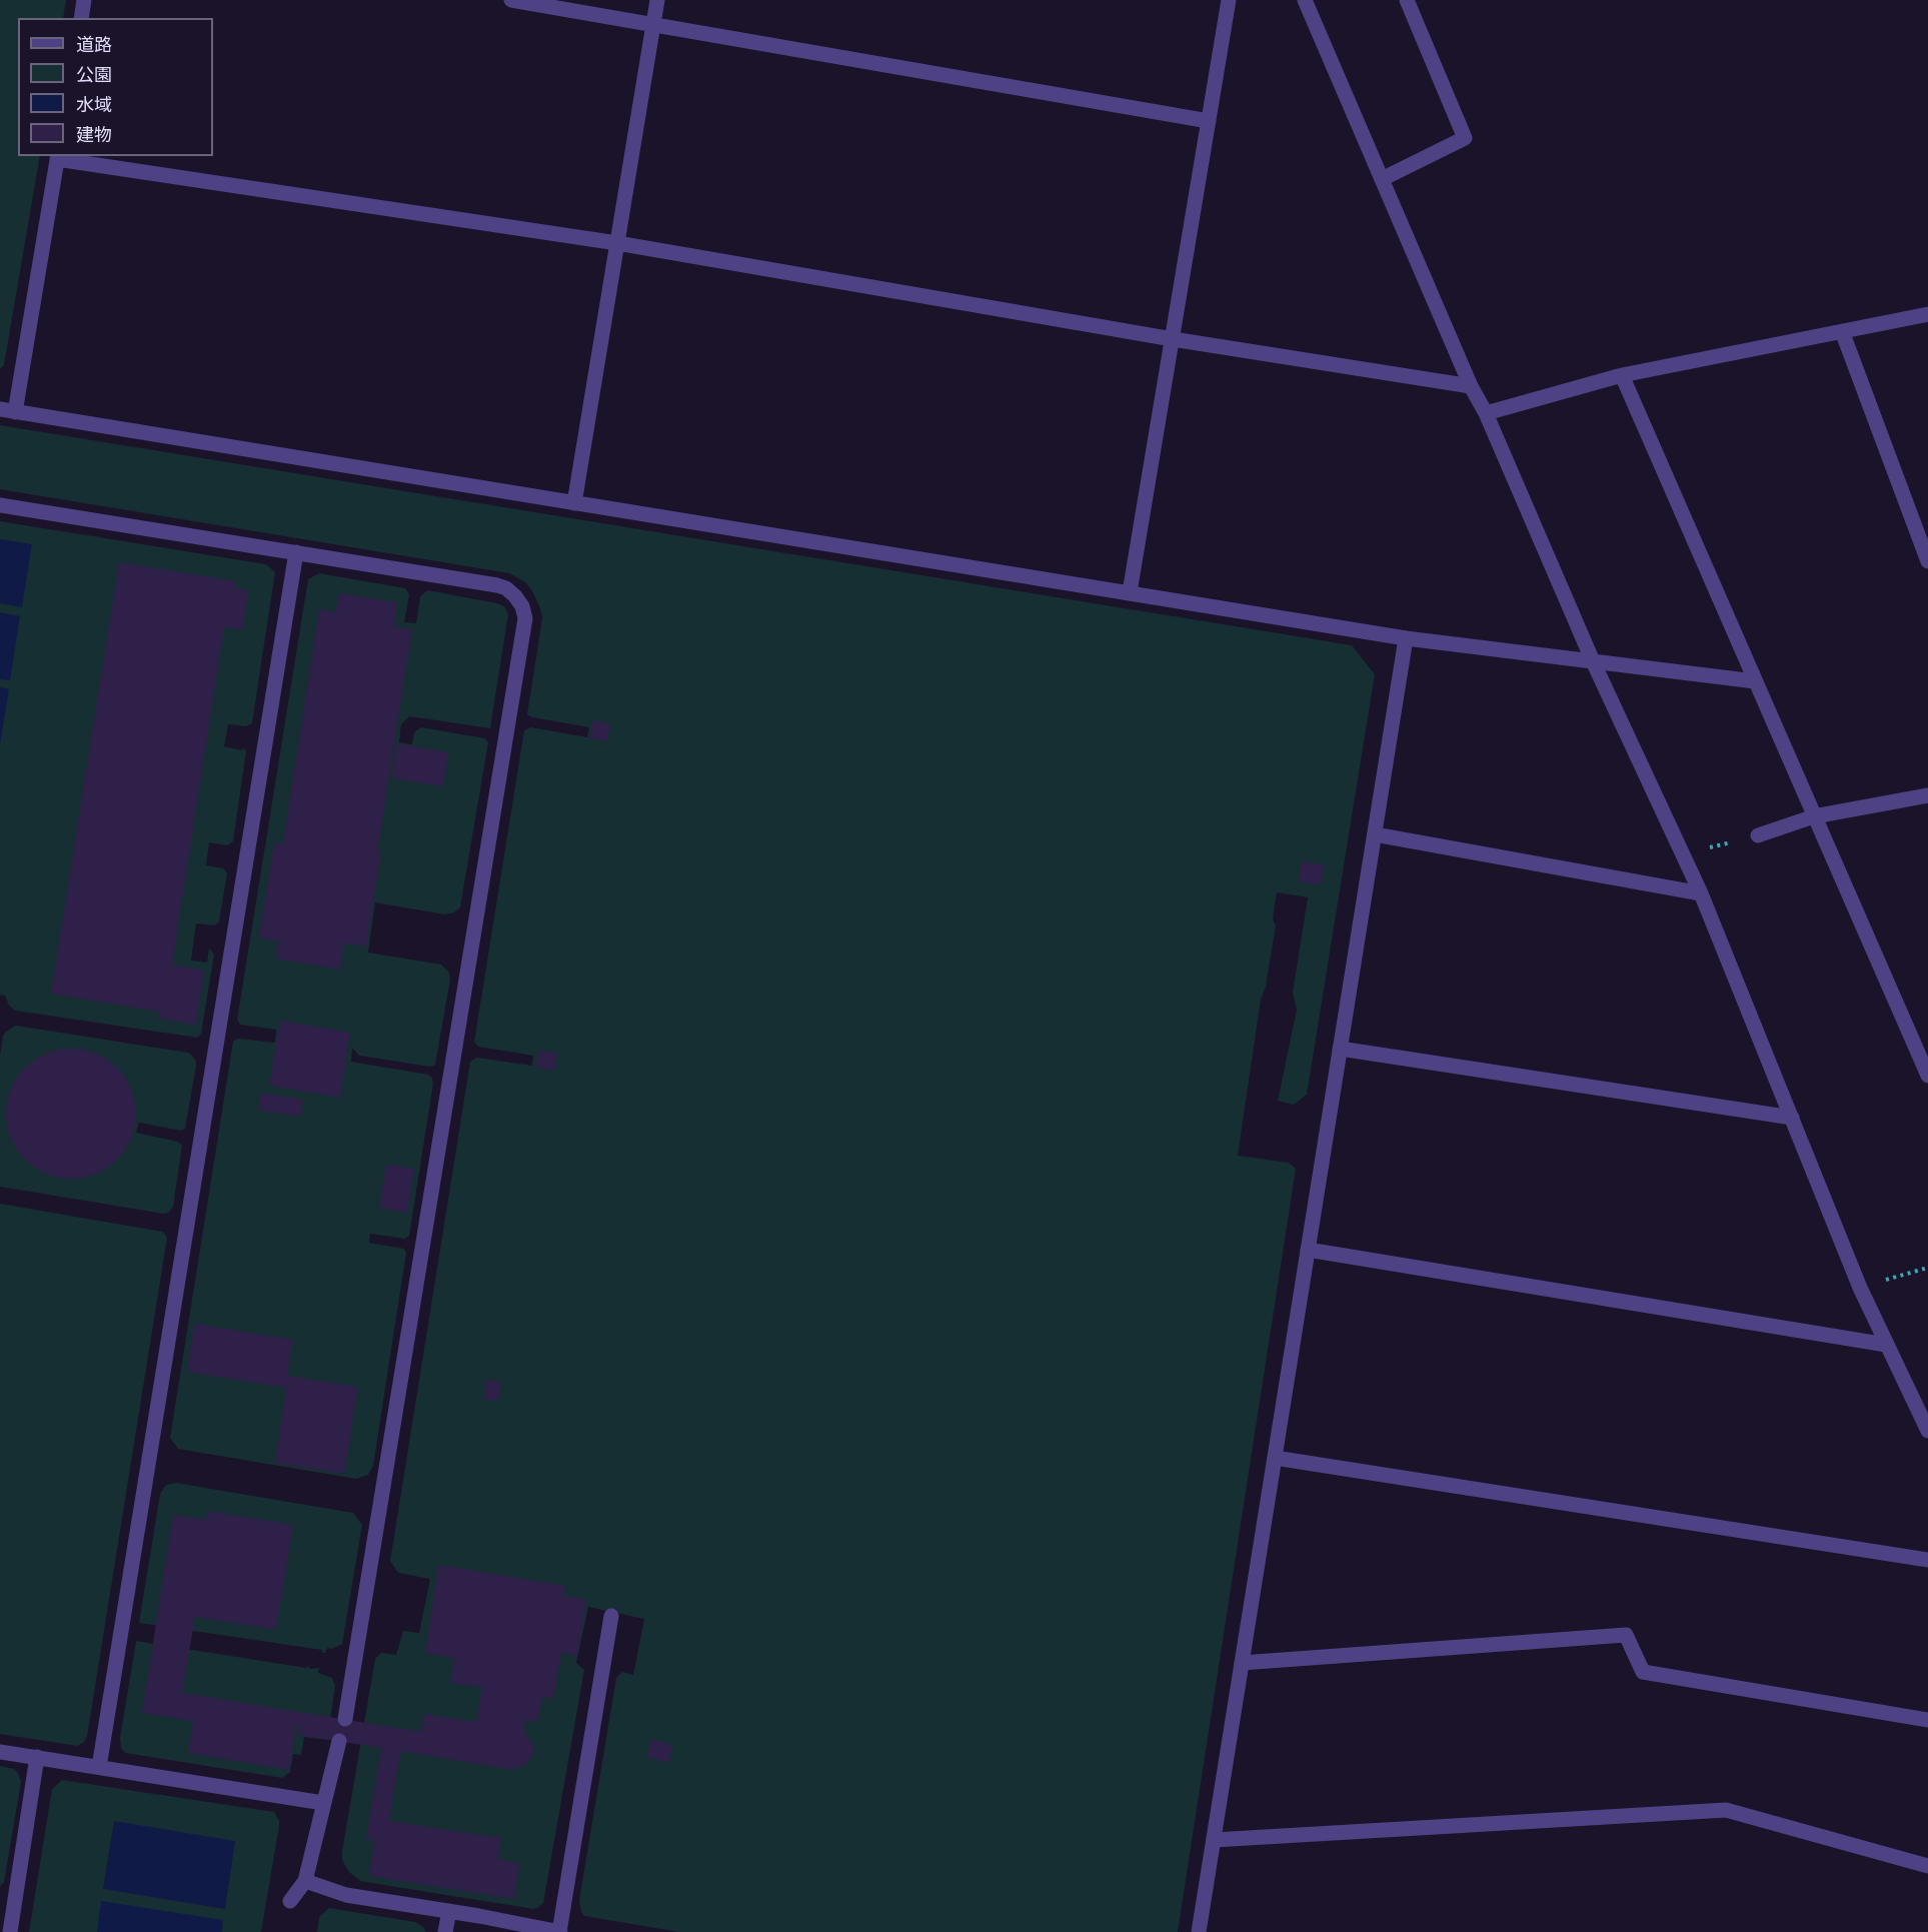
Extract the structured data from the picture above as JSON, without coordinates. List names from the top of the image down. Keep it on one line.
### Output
{"legend":["道路","公園","水域","建物"]}
